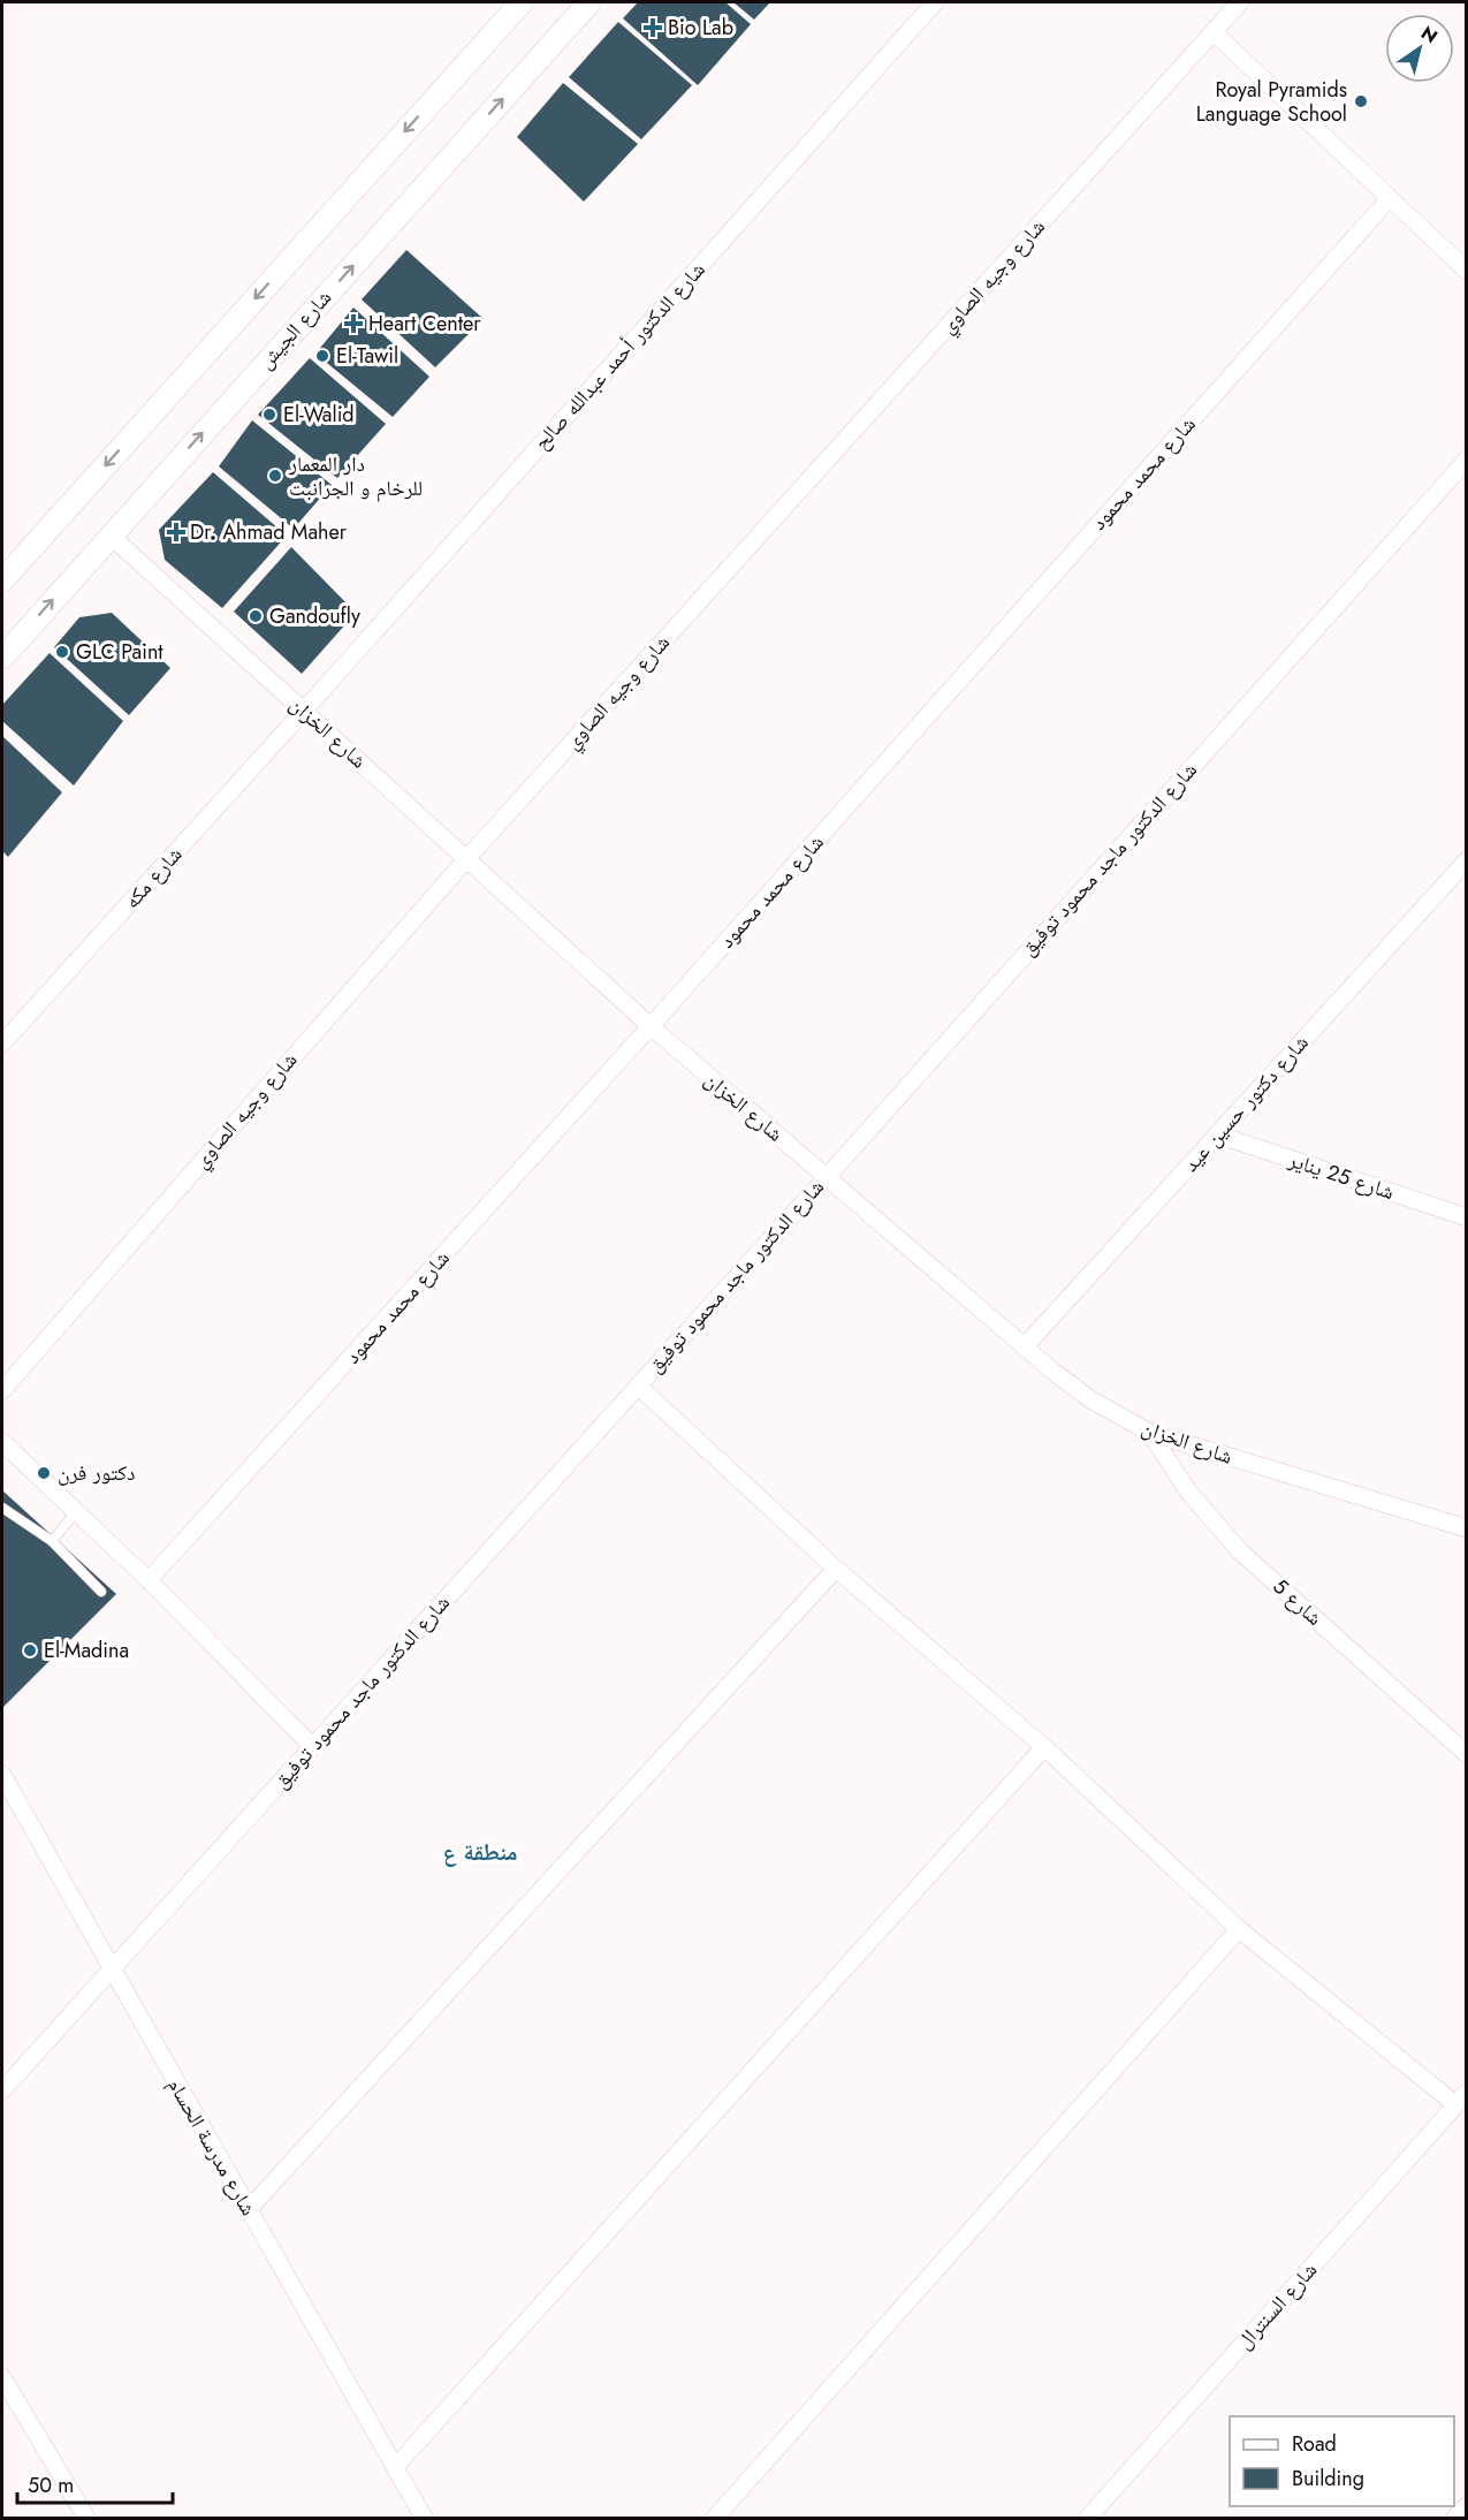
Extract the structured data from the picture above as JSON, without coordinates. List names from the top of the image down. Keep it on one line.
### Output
{"streets":{"street":["شارع وجيه الصاوي","شارع الجيش","شارع الدكتور أحمد عبدالله صالح","شارع محمد محمود","شارع الخزان","شارع الدكتور ماجد محمود توفيق","شارع مكه","شارع دكتور حسين عيد","شارع 25 يناير","شارع 5","شارع مدرسة الحسام","شارع السنترال"]},"crossings":[["شارع وجيه الصاوي","شارع الخزان"],["شارع الجيش","شارع الخزان"],["شارع الدكتور أحمد عبدالله صالح","شارع الخزان"],["شارع الدكتور أحمد عبدالله صالح","شارع مكه"],["شارع محمد محمود","شارع الخزان"],["شارع الخزان","شارع الدكتور ماجد محمود توفيق"],["شارع الخزان","شارع مكه"],["شارع الخزان","شارع دكتور حسين عيد"],["شارع الخزان","شارع 5"],["شارع الدكتور ماجد محمود توفيق","شارع مدرسة الحسام"],["شارع دكتور حسين عيد","شارع 25 يناير"]],"districts":["منطقة ع"],"places":{"health":["Bio Lab","Heart Center","Dr. Ahmad Maher"],"other":["Royal Pyramids Language School","El-Tawil","El-Walid","دار المعمار للرخام و الجرانبت","Gandoufly","GLC Paint","دكتور فرن","El-Madina"]},"legend":["Road","Building"],"scale_bar":"50 m","north":"top right"}
